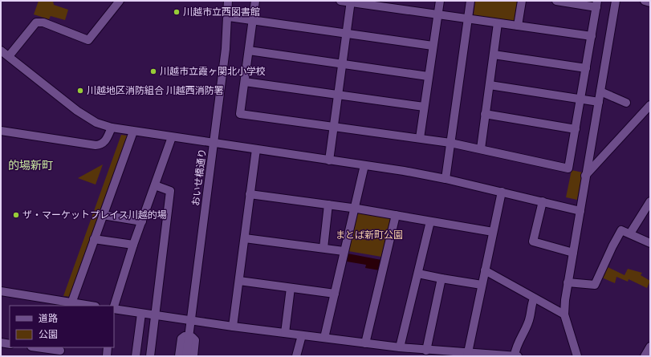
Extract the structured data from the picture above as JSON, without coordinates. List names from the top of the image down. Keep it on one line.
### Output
{"streets":{"street":["おいせ橋通り"]},"districts":["的場新町"],"parks":["まとば新町公園"],"places":["川越市立西図書館","川越市立霞ヶ関北小学校","川越地区消防組合 川越西消防署","ザ・マーケットプレイス川越的場"],"legend":["道路","公園"]}
